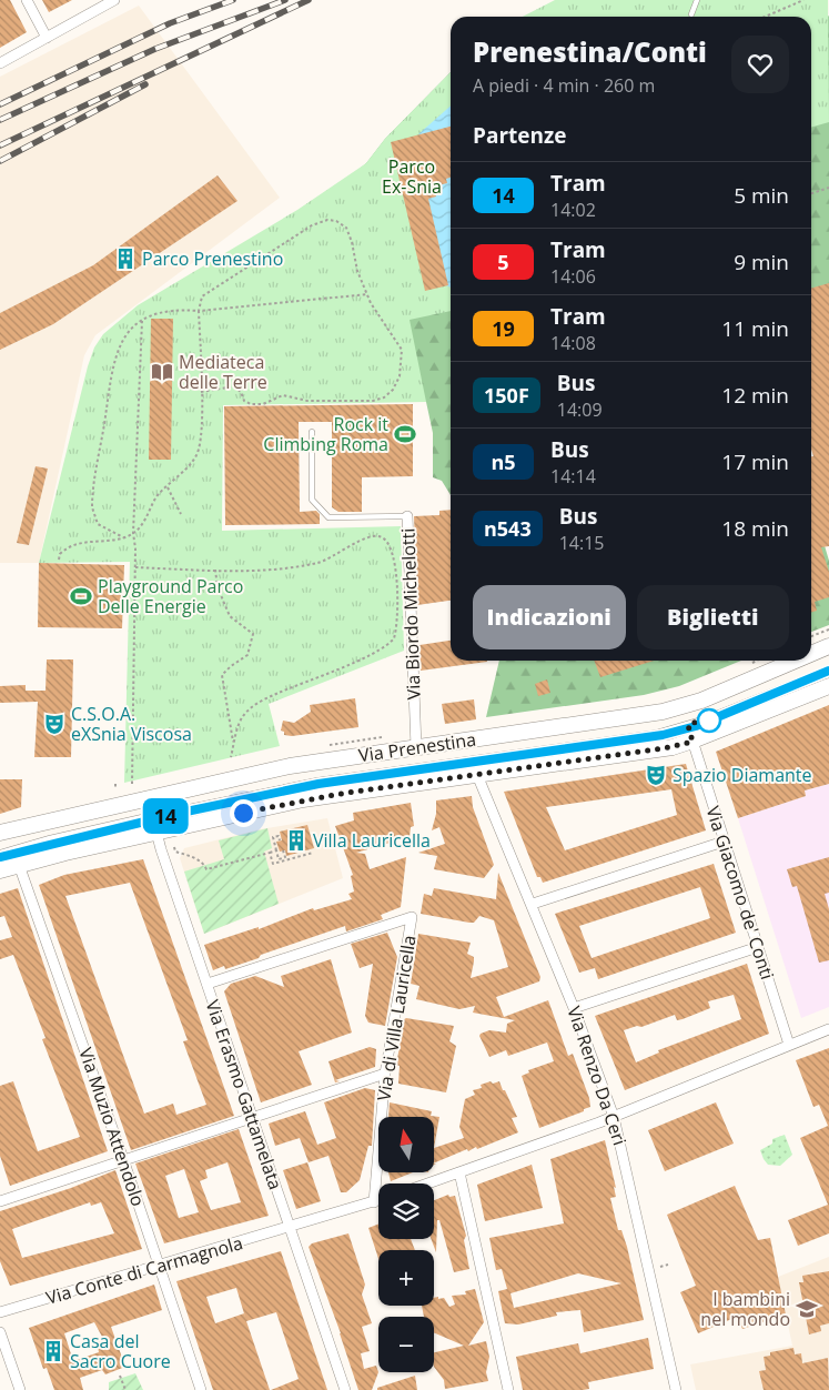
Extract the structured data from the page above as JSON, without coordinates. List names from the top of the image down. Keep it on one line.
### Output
{"streets":{"main road":["Via Prenestina"],"street":["Via Biordo Michelotti","Via Giacomo de' Conti","Via di Villa Lauricella","Via Renzo Da Ceri","Via Erasmo Gattamelata","Via Muzio Attendolo","Via Conte di Carmagnola"]},"crossings":[["Via Biordo Michelotti","Via Prenestina"],["Via Prenestina","Via Giacomo de' Conti"],["Via Prenestina","Via Renzo Da Ceri"],["Via Prenestina","Via Erasmo Gattamelata"],["Via Prenestina","Via Muzio Attendolo"],["Via di Villa Lauricella","Via Erasmo Gattamelata"],["Via di Villa Lauricella","Via Conte di Carmagnola"],["Via Erasmo Gattamelata","Via Conte di Carmagnola"],["Via Muzio Attendolo","Via Conte di Carmagnola"]],"parks":["Parco Ex-Snia"],"places":{"building":["Parco Prenestino","Villa Lauricella","Casa del Sacro Cuore"],"library":["Mediateca delle Terre"],"sports":["Rock it Climbing Roma","Playground Parco Delle Energie"],"theatre":["C.S.O.A. eXSnia Viscosa","Spazio Diamante"],"school or university":["I bambini nel mondo"]},"lines":["tram line 14"],"north":"top","page":{"on_map":"14","heading":[["Prenestina/Conti","A piedi · 4 min · 260 m"],"Partenze"],"list":[{"mark":"14","name":"Tram","note":"14:02","value":"5 min"},{"mark":"5","name":"Tram","note":"14:06","value":"9 min"},{"mark":"19","name":"Tram","note":"14:08","value":"11 min"},{"mark":"150F","name":"Bus","note":"14:09","value":"12 min"},{"mark":"n5","name":"Bus","note":"14:14","value":"17 min"},{"mark":"n543","name":"Bus","note":"14:15","value":"18 min"}],"buttons":["Indicazioni","Biglietti"],"map_buttons":["+","−"]}}
